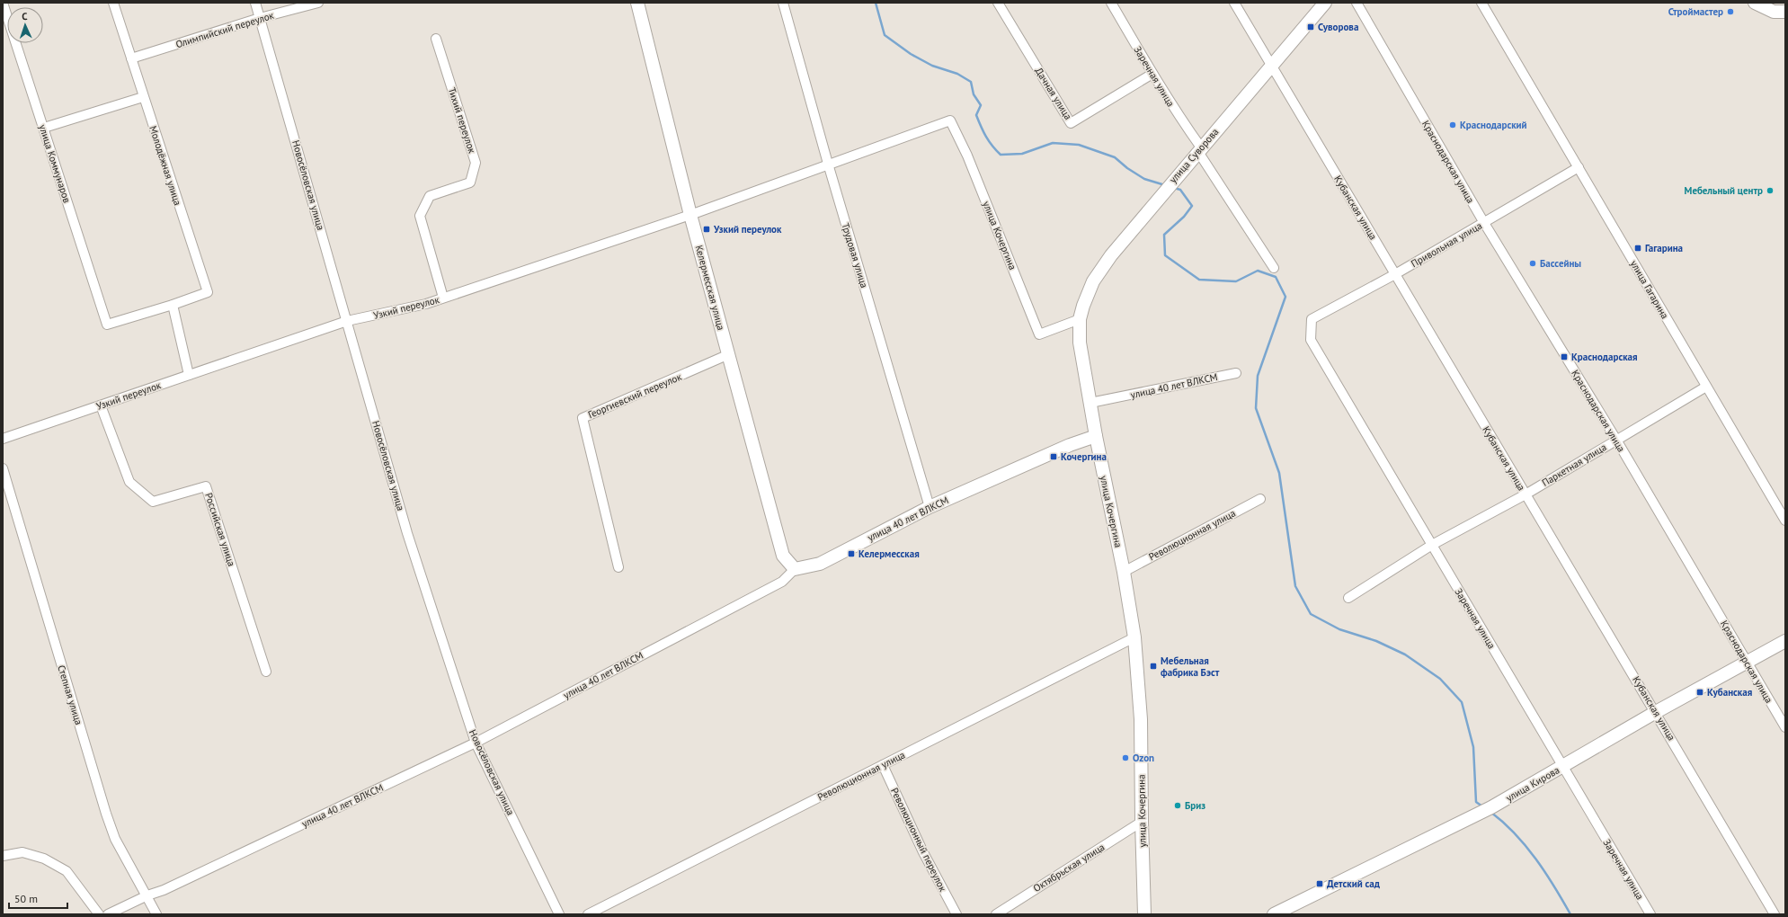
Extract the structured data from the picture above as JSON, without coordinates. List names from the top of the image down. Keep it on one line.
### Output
{"streets":{"street":["Олимпийский переулок","Заречная улица","Дачная улица","Тихий переулок","улица Суворова","Краснодарская улица","улица Коммунаров","Молодёжная улица","Новосёловская улица","Кубанская улица","улица Кочергина","Привольная улица","Трудовая улица","Келермесская улица","улица Гагарина","Узкий переулок","улица 40 лет ВЛКСМ","Георгиевский переулок","Паркетная улица","Российская улица","Революционная улица","Степная улица","улица Кирова","Революционный переулок","Октябрьская улица"]},"crossings":[["Олимпийский переулок","Молодёжная улица"],["Олимпийский переулок","Новосёловская улица"],["Заречная улица","Дачная улица"],["Заречная улица","улица Суворова"],["Заречная улица","Привольная улица"],["Заречная улица","Паркетная улица"],["Заречная улица","улица Кирова"],["Тихий переулок","Узкий переулок"],["улица Суворова","Кубанская улица"],["улица Суворова","улица Кочергина"],["Краснодарская улица","Привольная улица"],["Краснодарская улица","Паркетная улица"],["Краснодарская улица","улица Кирова"],["улица Коммунаров","Молодёжная улица"],["Новосёловская улица","Узкий переулок"],["Новосёловская улица","улица 40 лет ВЛКСМ"],["Кубанская улица","Привольная улица"],["Кубанская улица","Паркетная улица"],["Кубанская улица","улица Кирова"],["улица Кочергина","Узкий переулок"],["улица Кочергина","улица 40 лет ВЛКСМ"],["улица Кочергина","Революционная улица"],["улица Кочергина","Октябрьская улица"],["Привольная улица","улица Гагарина"],["Трудовая улица","Узкий переулок"],["Трудовая улица","улица 40 лет ВЛКСМ"],["Келермесская улица","Узкий переулок"],["Келермесская улица","улица 40 лет ВЛКСМ"],["Келермесская улица","Георгиевский переулок"],["улица Гагарина","Паркетная улица"],["Узкий переулок","Российская улица"],["улица 40 лет ВЛКСМ","Степная улица"],["Революционная улица","Революционный переулок"]],"places":{"other":["Строймастер","Краснодарский","Мебельный центр","Бассейны","Ozon","Бриз"],"transit":["Суворова","Узкий переулок","Гагарина","Краснодарская","Кочергина","Келермесская","Мебельная фабрика Бэст","Кубанская","Детский сад"]},"scale_bar":"50 m","north":"top"}
